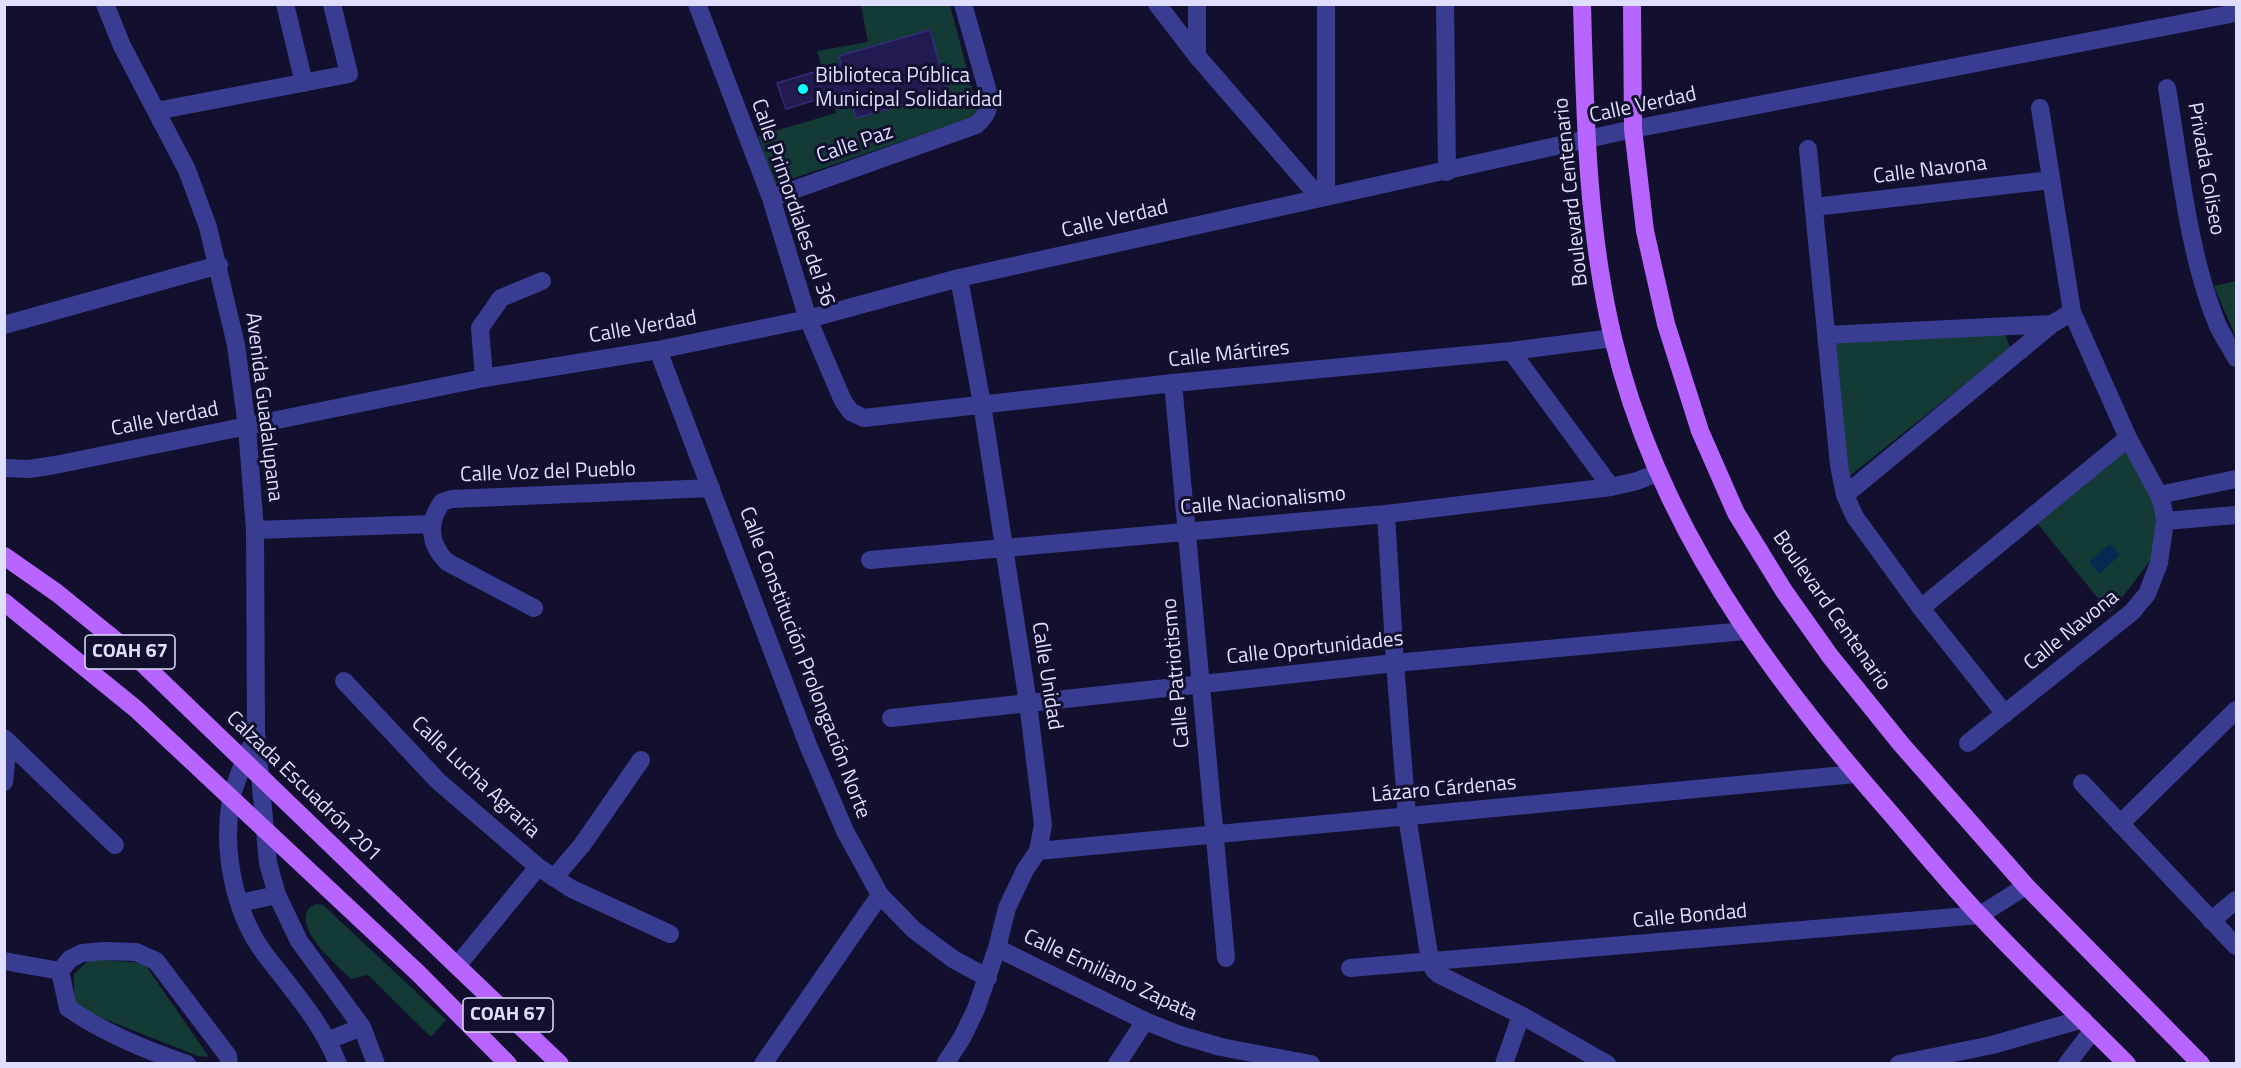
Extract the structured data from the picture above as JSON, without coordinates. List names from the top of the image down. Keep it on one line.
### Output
{"streets":{"main road":["Boulevard Centenario","COAH 67","Calzada Escuadrón 201"],"street":["Calle Verdad","Calle Paz","Privada Coliseo","Calle Navona","Calle Primordiales del 36","Calle Mártires","Avenida Guadalupana","Calle Voz del Pueblo","Calle Nacionalismo","Calle Oportunidades","Calle Constitución Prolongación Norte","Calle Patriotismo","Calle Unidad","Calle Lucha Agraria","Lázaro Cárdenas","Calle Bondad","Calle Emiliano Zapata"]},"crossings":[["Calle Verdad","Boulevard Centenario"],["Calle Verdad","Calle Primordiales del 36"],["Calle Verdad","Avenida Guadalupana"],["Calle Verdad","Calle Constitución Prolongación Norte"],["Calle Verdad","Calle Unidad"],["Calle Paz","Calle Primordiales del 36"],["Boulevard Centenario","Calle Mártires"],["Boulevard Centenario","Calle Nacionalismo"],["Boulevard Centenario","Calle Oportunidades"],["Boulevard Centenario","Lázaro Cárdenas"],["Boulevard Centenario","Calle Bondad"],["Calle Primordiales del 36","Calle Mártires"],["Calle Mártires","Calle Patriotismo"],["Calle Mártires","Calle Unidad"],["Avenida Guadalupana","COAH 67"],["Avenida Guadalupana","Calzada Escuadrón 201"],["Calle Voz del Pueblo","Calle Constitución Prolongación Norte"],["Calle Nacionalismo","Calle Patriotismo"],["Calle Nacionalismo","Calle Unidad"],["Calle Oportunidades","Calle Patriotismo"],["Calle Oportunidades","Calle Unidad"],["Calle Constitución Prolongación Norte","Calle Unidad"],["Calle Patriotismo","Lázaro Cárdenas"],["Calle Unidad","Lázaro Cárdenas"],["Calle Unidad","Calle Emiliano Zapata"]],"places":["Biblioteca Pública Municipal Solidaridad"]}
